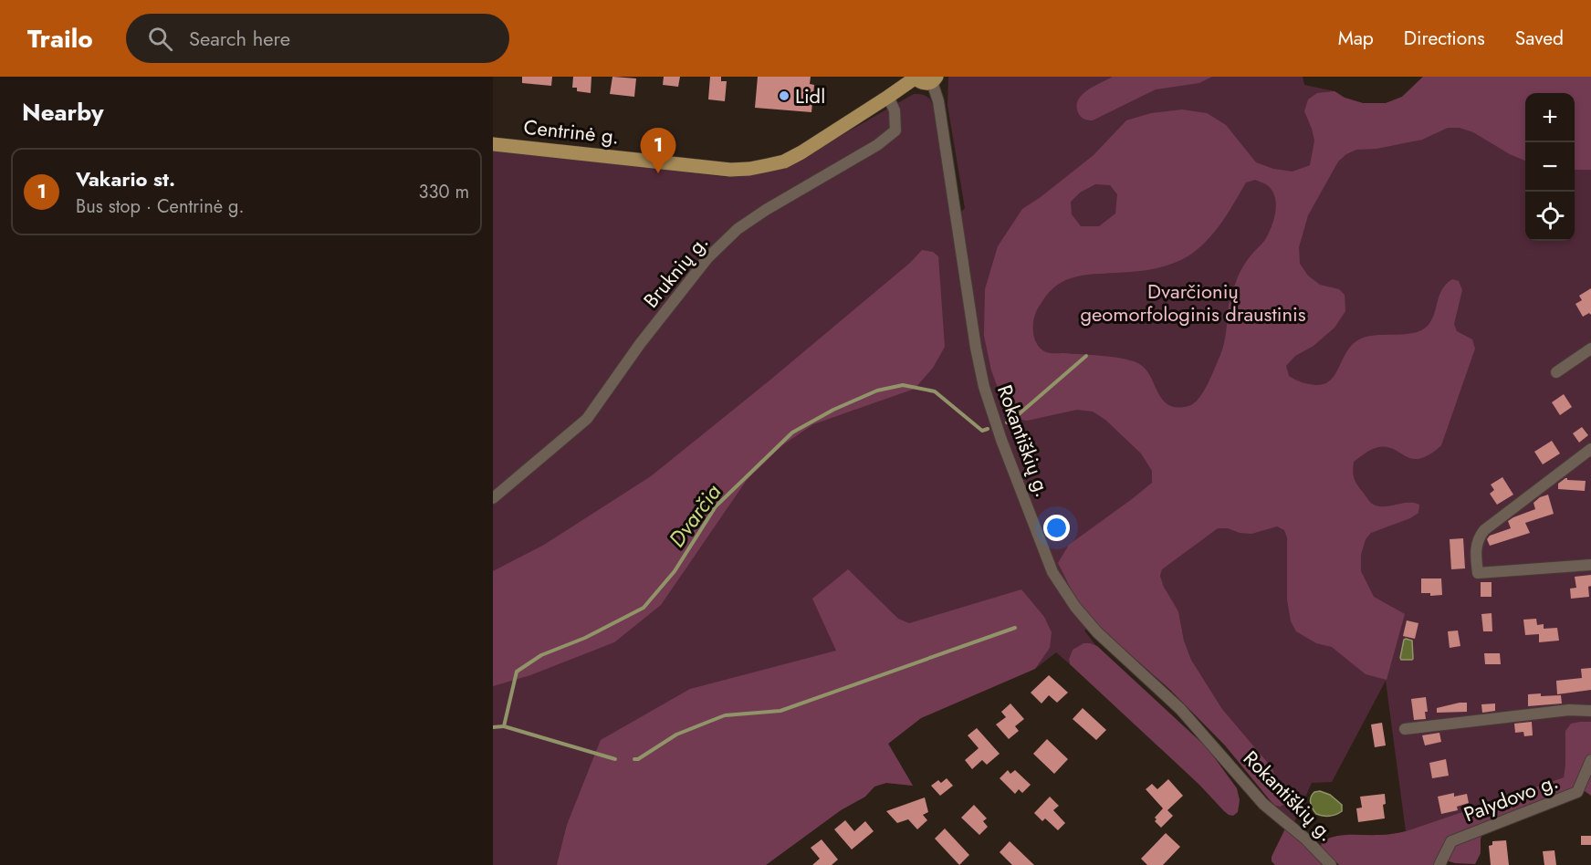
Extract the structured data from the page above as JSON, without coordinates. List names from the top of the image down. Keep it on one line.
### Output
{"streets":{"main road":["Centrinė g."],"street":["Bruknių g.","Rokantiškių g.","Palydovo g."]},"crossings":[["Centrinė g.","Bruknių g."],["Centrinė g.","Rokantiškių g."]],"water":["Dvarčia"],"parks":["Dvarčionių geomorfologinis draustinis"],"places":["Lidl"],"page":{"header":"Trailo","search":"Search here","nav":["Map","Directions","Saved"],"heading":"Nearby","map_buttons":["+","−"],"pins":"1","list":[{"mark":"1","name":"Vakario st.","note":"Bus stop · Centrinė g.","value":"330 m"}]}}
